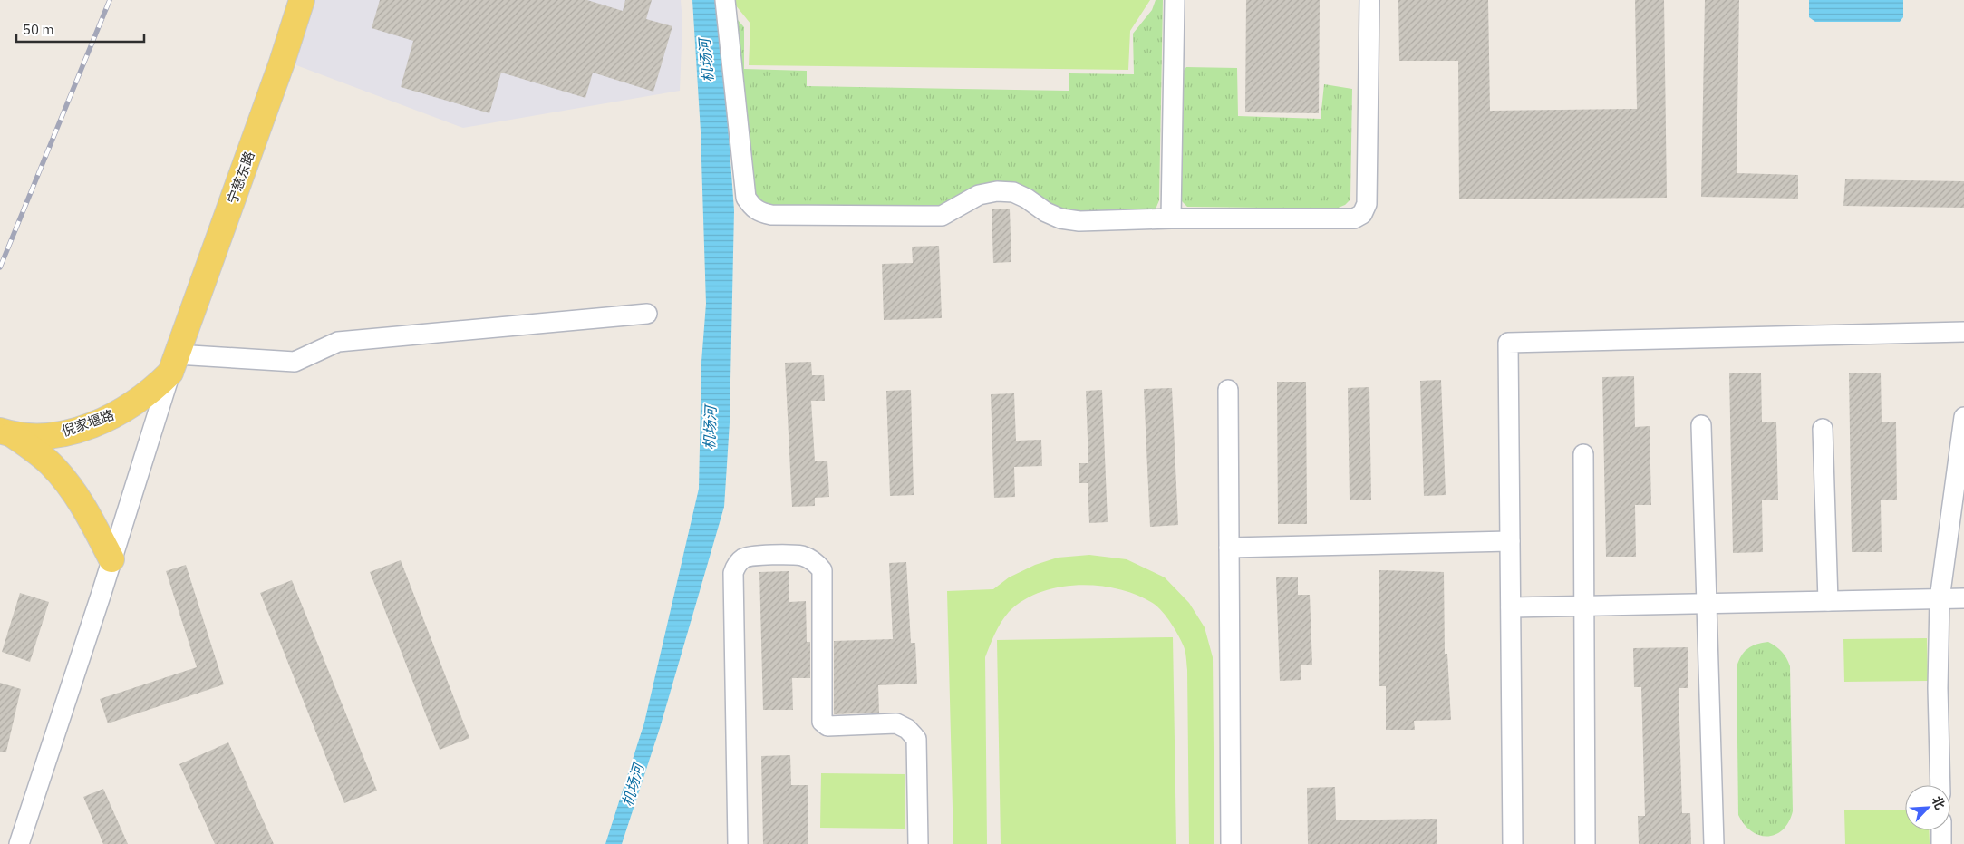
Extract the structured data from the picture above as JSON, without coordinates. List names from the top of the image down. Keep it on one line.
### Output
{"streets":{"main road":["宁慈东路","倪家堰路"]},"crossings":[["宁慈东路","倪家堰路"]],"water":["机场河"],"scale_bar":"50 m","north":"top right"}
